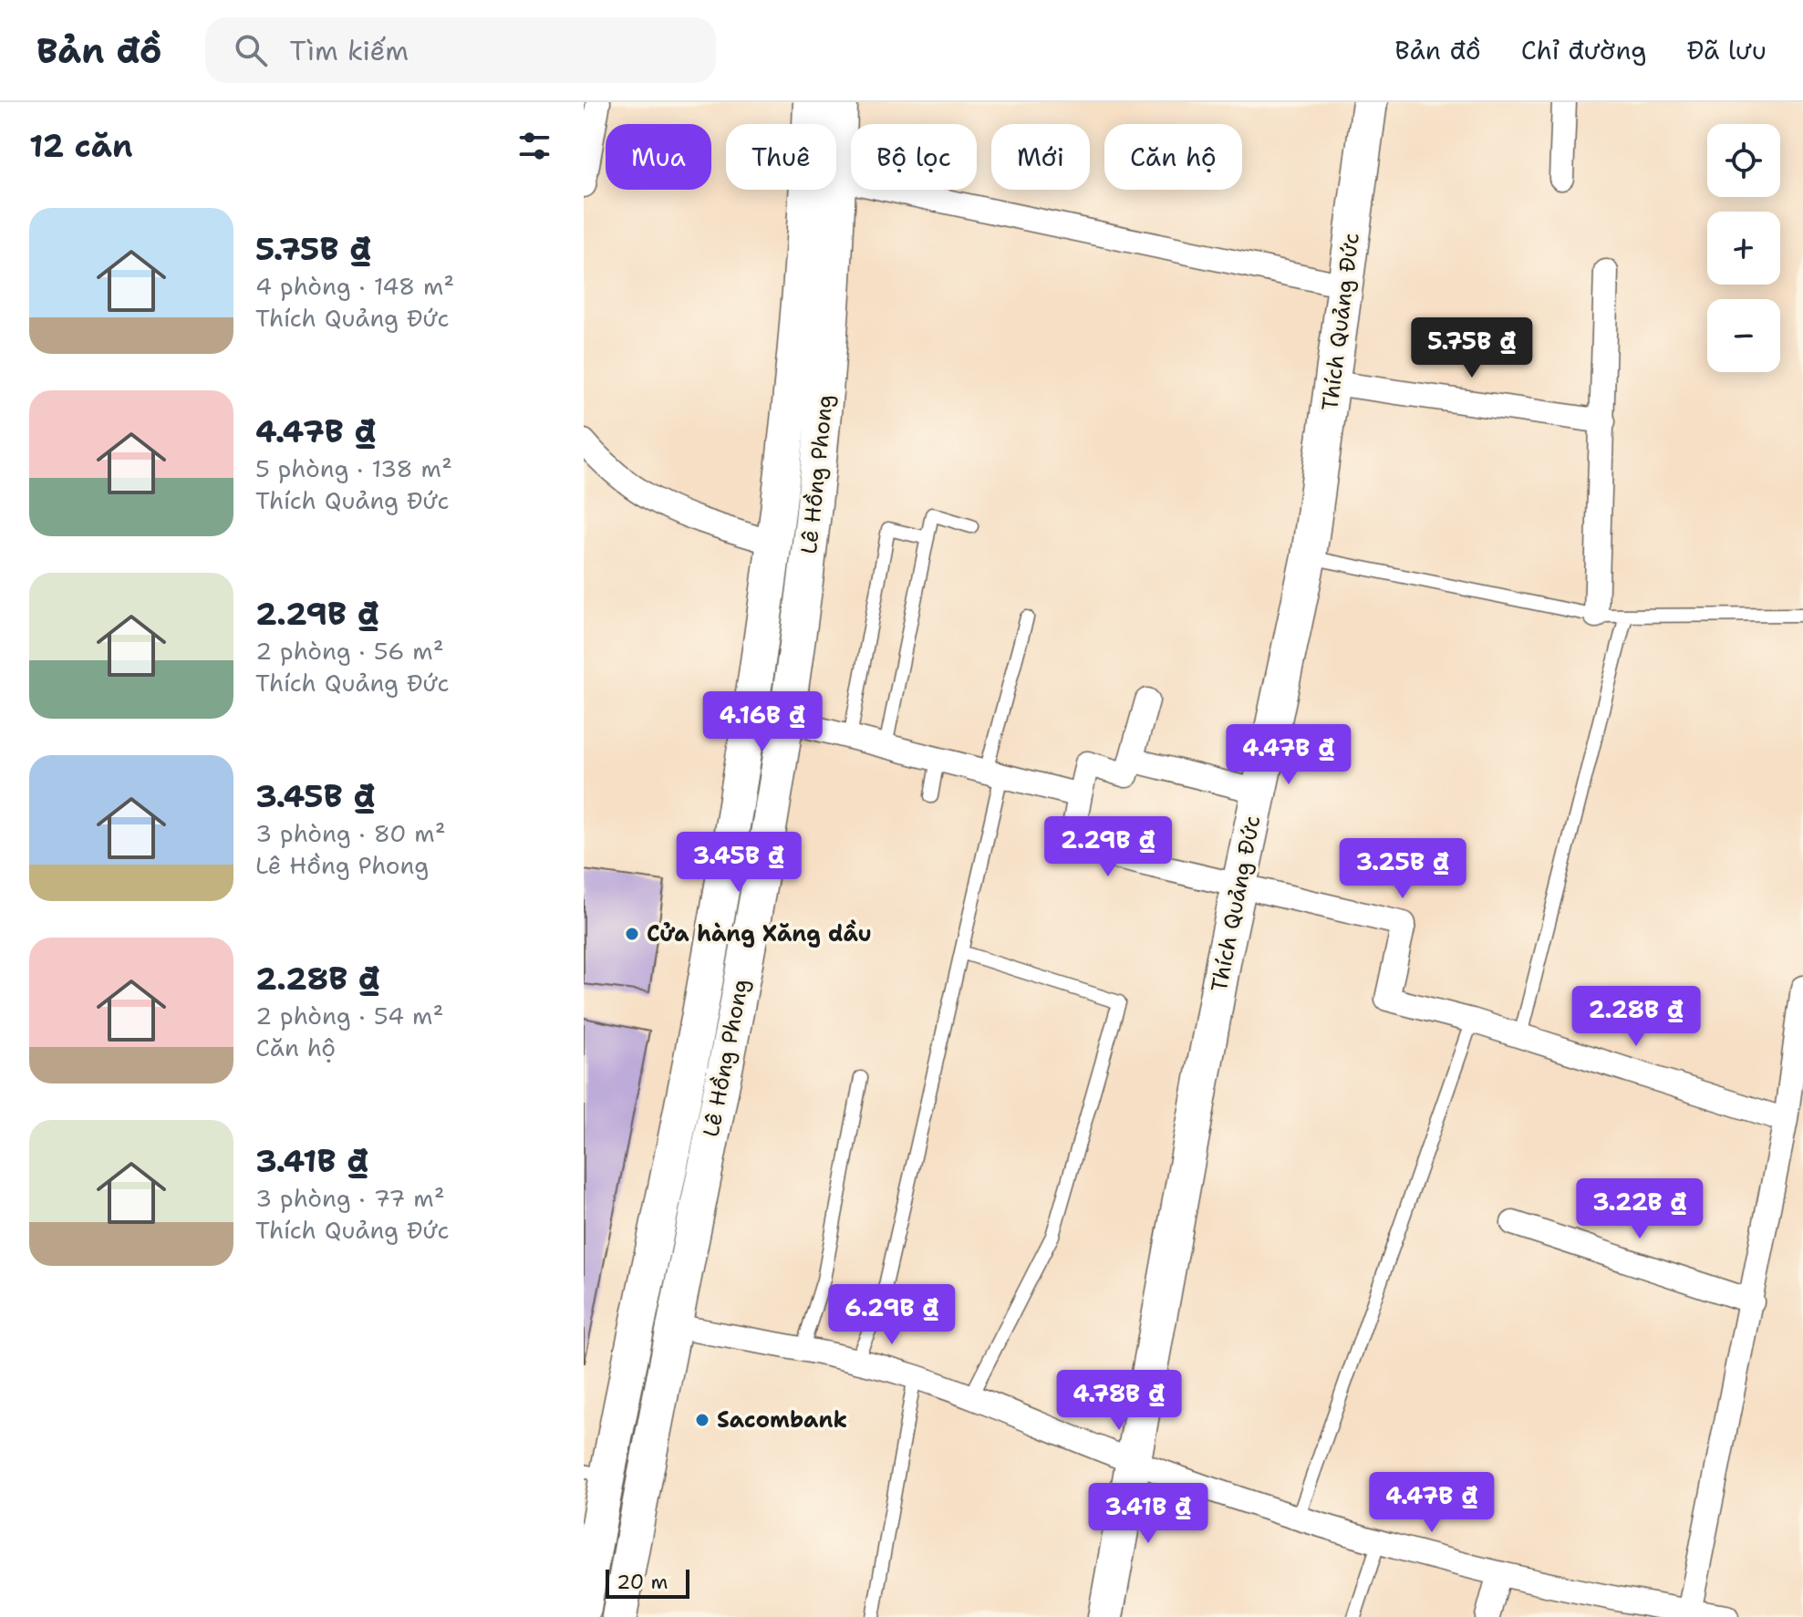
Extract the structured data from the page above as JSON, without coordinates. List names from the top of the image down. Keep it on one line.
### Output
{"streets":{"main road":["Thích Quảng Đức","Lê Hồng Phong"]},"places":["Cửa hàng Xăng dầu","Sacombank"],"scale_bar":"20 m","page":{"header":"Bản đồ","search":"Tìm kiếm","nav":["Bản đồ","Chỉ đường","Đã lưu"],"heading":"12 căn","map_buttons":["+","−"],"chip":["Mua","Thuê","Bộ lọc","Mới","Căn hộ"],"list":[{"name":"5.75B ₫","note":"4 phòng · 148 m² · Thích Quảng Đức"},{"name":"4.47B ₫","note":"5 phòng · 138 m² · Thích Quảng Đức"},{"name":"2.29B ₫","note":"2 phòng · 56 m² · Thích Quảng Đức"},{"name":"3.45B ₫","note":"3 phòng · 80 m² · Lê Hồng Phong"},{"name":"2.28B ₫","note":"2 phòng · 54 m² · Căn hộ"},{"name":"3.41B ₫","note":"3 phòng · 77 m² · Thích Quảng Đức"}],"price":["5.75B ₫","4.16B ₫","4.47B ₫","2.29B ₫","3.45B ₫","3.25B ₫","2.28B ₫","3.22B ₫","6.29B ₫","4.78B ₫","4.47B ₫","3.41B ₫"],"scale":"20 m"}}
